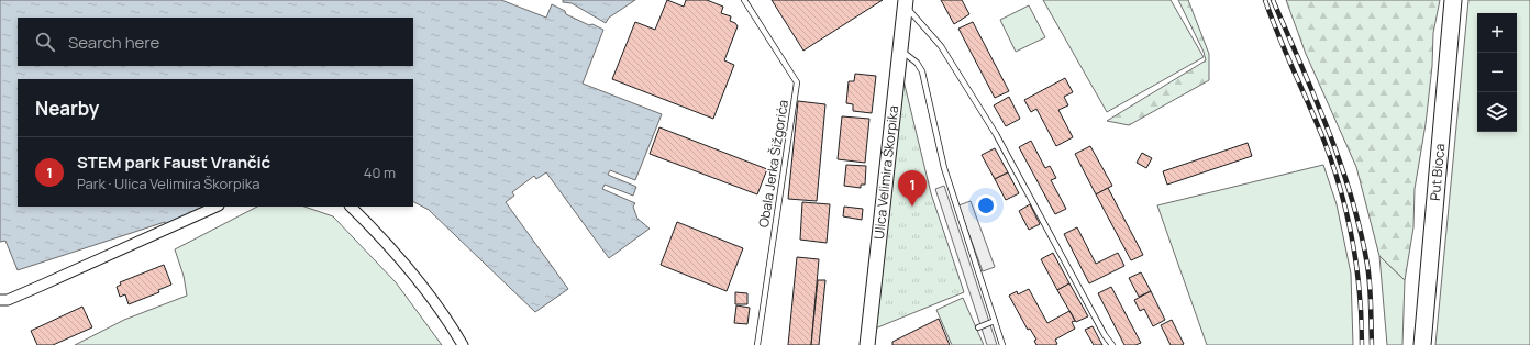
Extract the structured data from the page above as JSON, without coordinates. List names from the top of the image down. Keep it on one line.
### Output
{"streets":{"main road":["Put Bioca"],"street":["Ulica Velimira Škorpika"],"lane":["Obala Jerka Šižgorića"]},"page":{"map_buttons":["+","−"],"search":"Search here","heading":"Nearby","list":[{"mark":"1","name":"STEM park Faust Vrančić","note":"Park · Ulica Velimira Škorpika","value":"40 m"}],"pins":"1"}}
